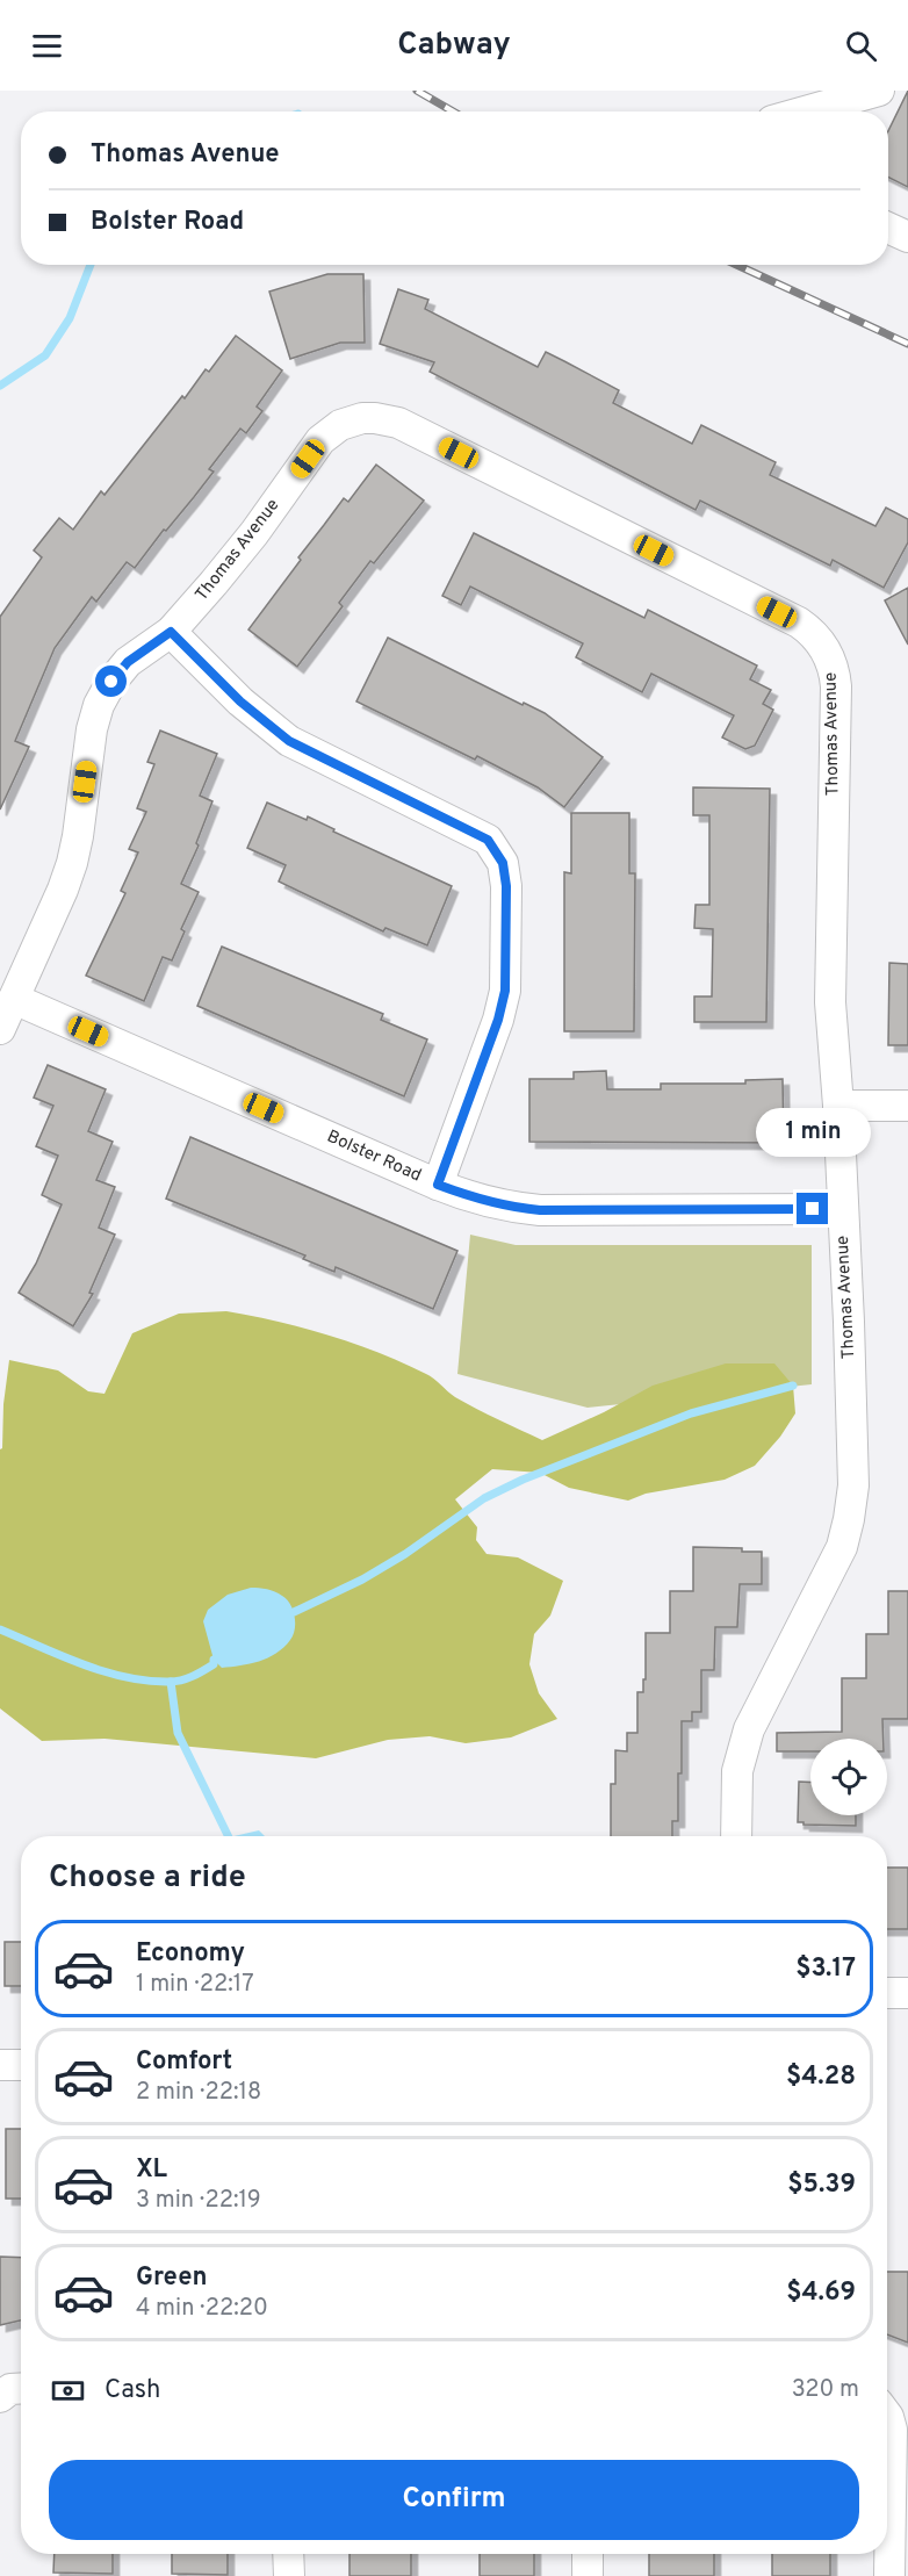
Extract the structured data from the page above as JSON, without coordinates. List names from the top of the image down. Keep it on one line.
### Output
{"streets":{"street":["Thomas Avenue","Bolster Road"]},"crossings":[["Thomas Avenue","Bolster Road"]],"page":{"header":"Cabway","banner":["Thomas Avenue","Bolster Road"],"bubble":"1 min","heading":"Choose a ride","list":[{"name":"Economy","note":"1 min · 22:17","value":"$3.17"},{"name":"Comfort","note":"2 min · 22:18","value":"$4.28"},{"name":"XL","note":"3 min · 22:19","value":"$5.39"},{"name":"Green","note":"4 min · 22:20","value":"$4.69"}],"pay":["Cash","320 m"],"buttons":"Confirm"}}
